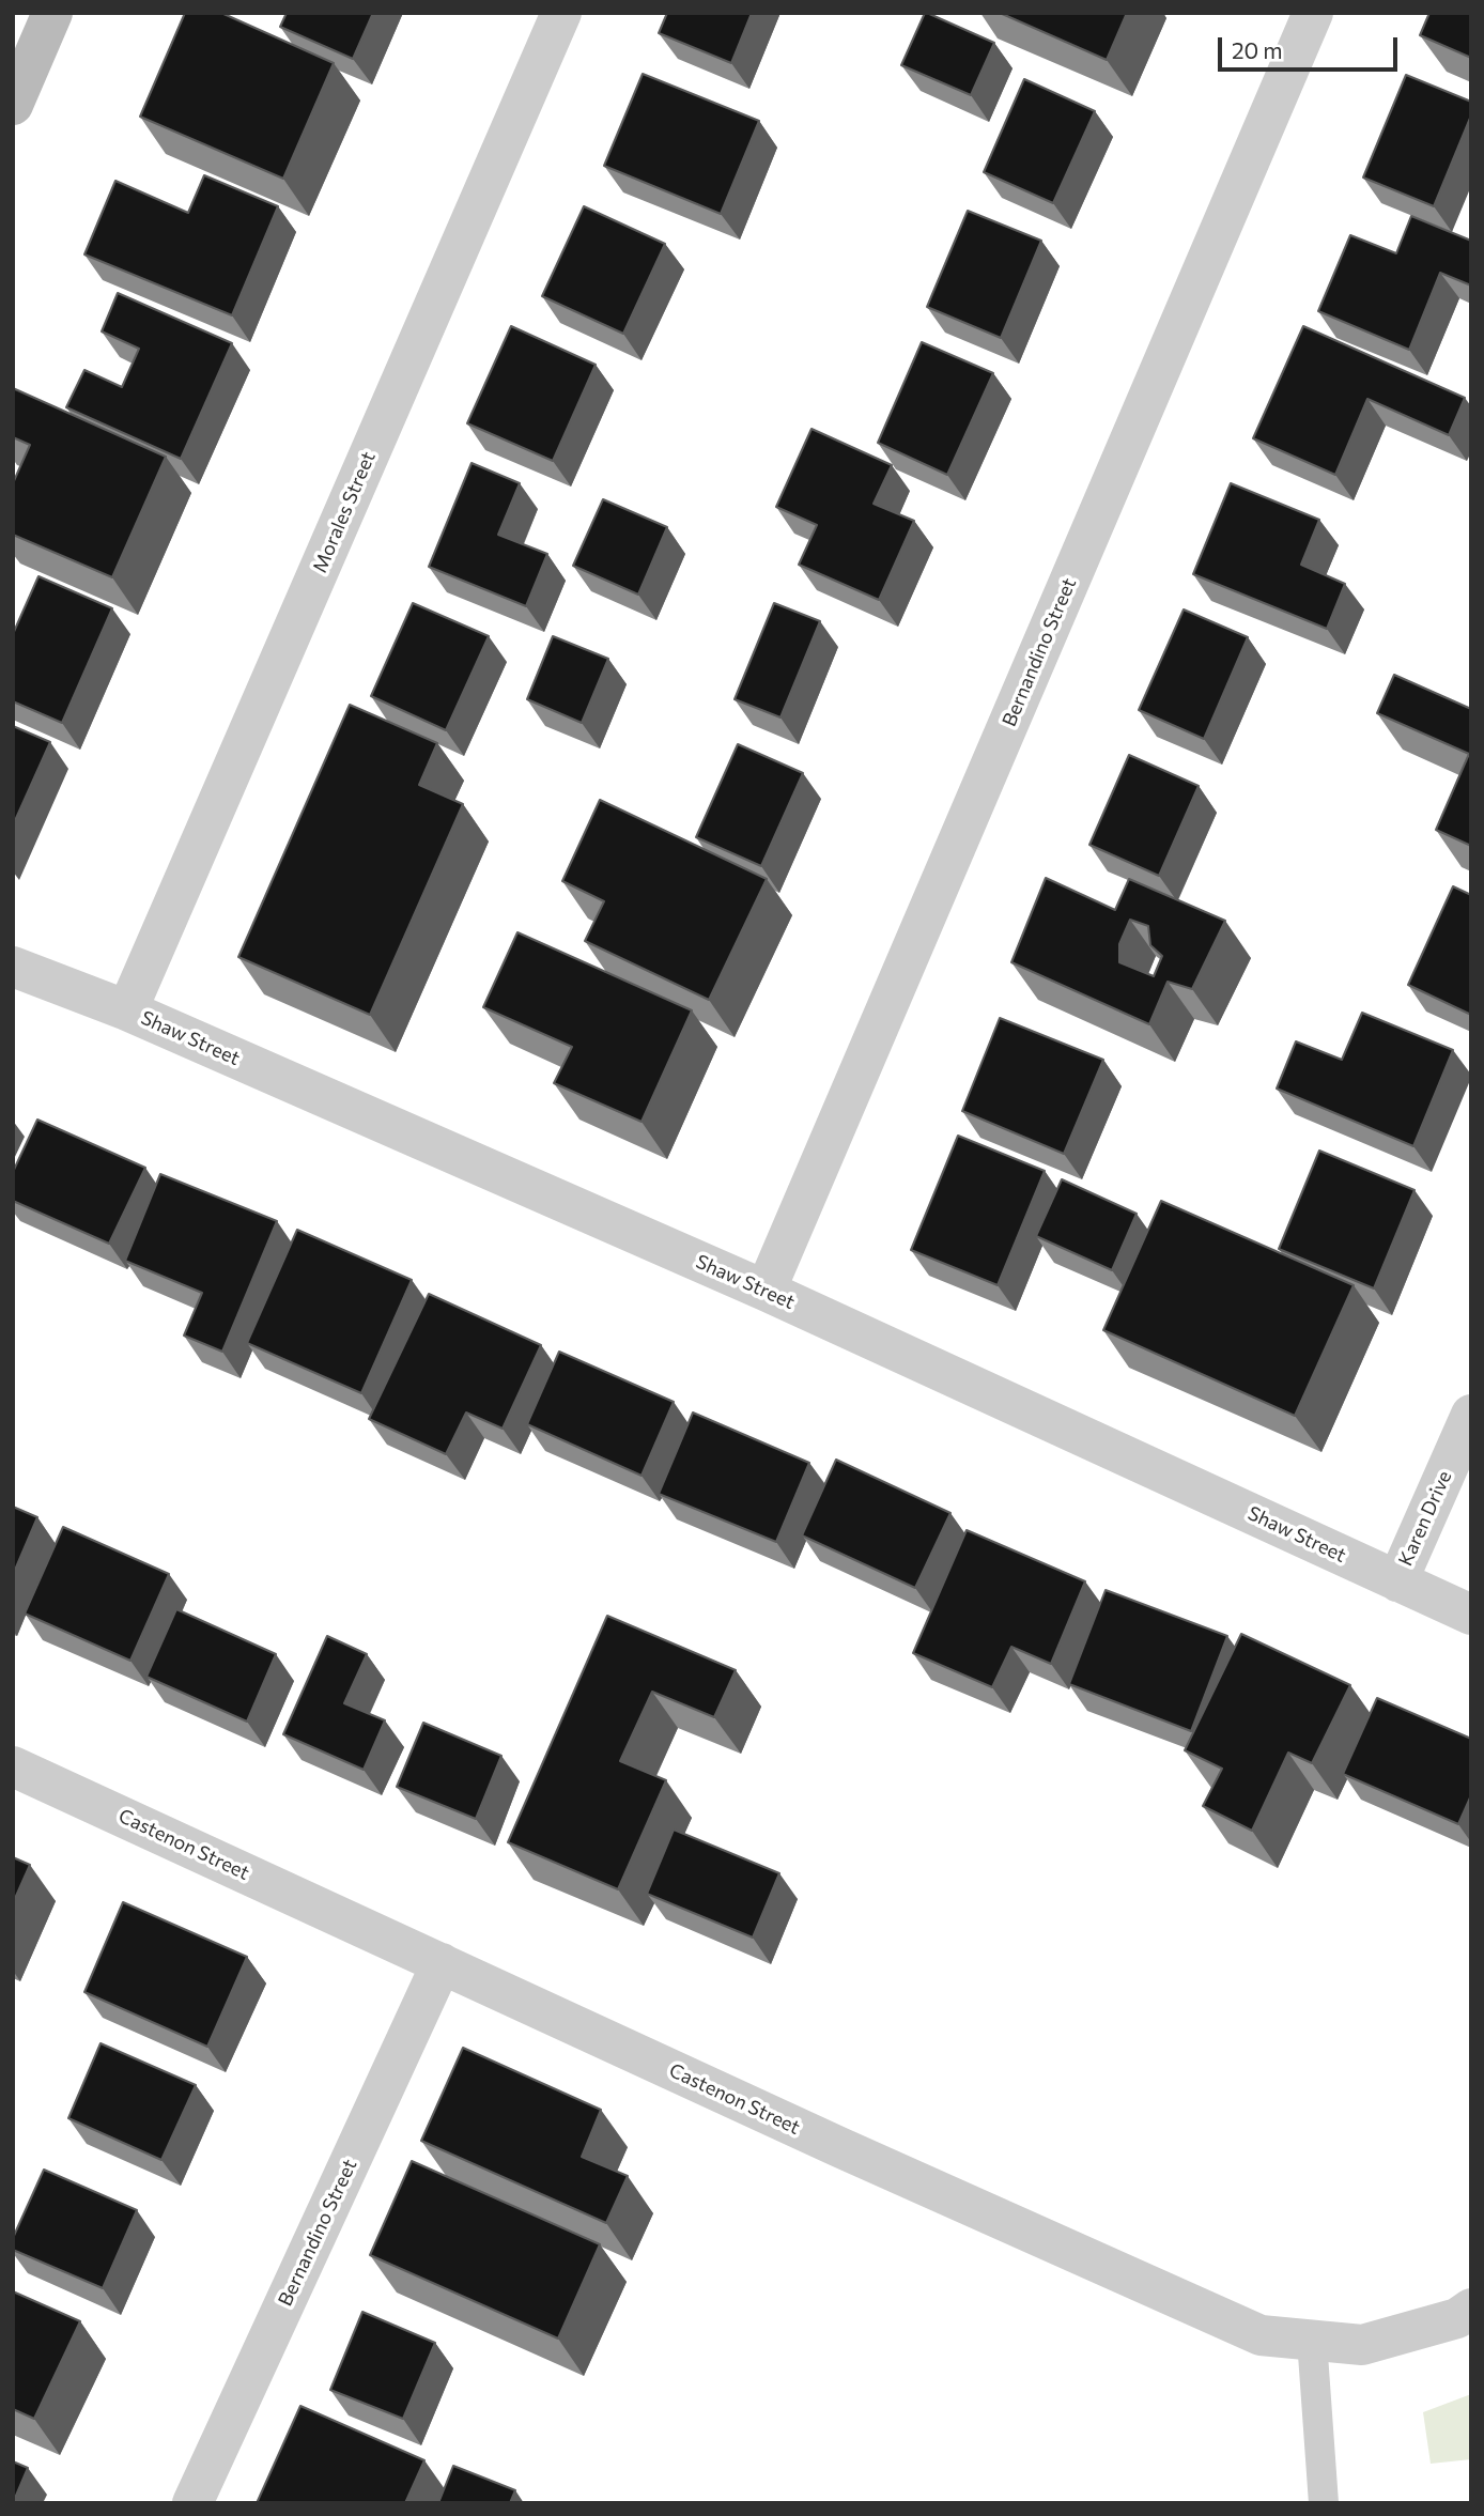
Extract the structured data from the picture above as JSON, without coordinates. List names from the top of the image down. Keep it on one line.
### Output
{"streets":{"street":["Morales Street","Bernandino Street","Shaw Street","Karen Drive","Castenon Street"]},"crossings":[["Morales Street","Shaw Street"],["Bernandino Street","Shaw Street"],["Bernandino Street","Castenon Street"],["Shaw Street","Karen Drive"]],"scale_bar":"20 m"}
